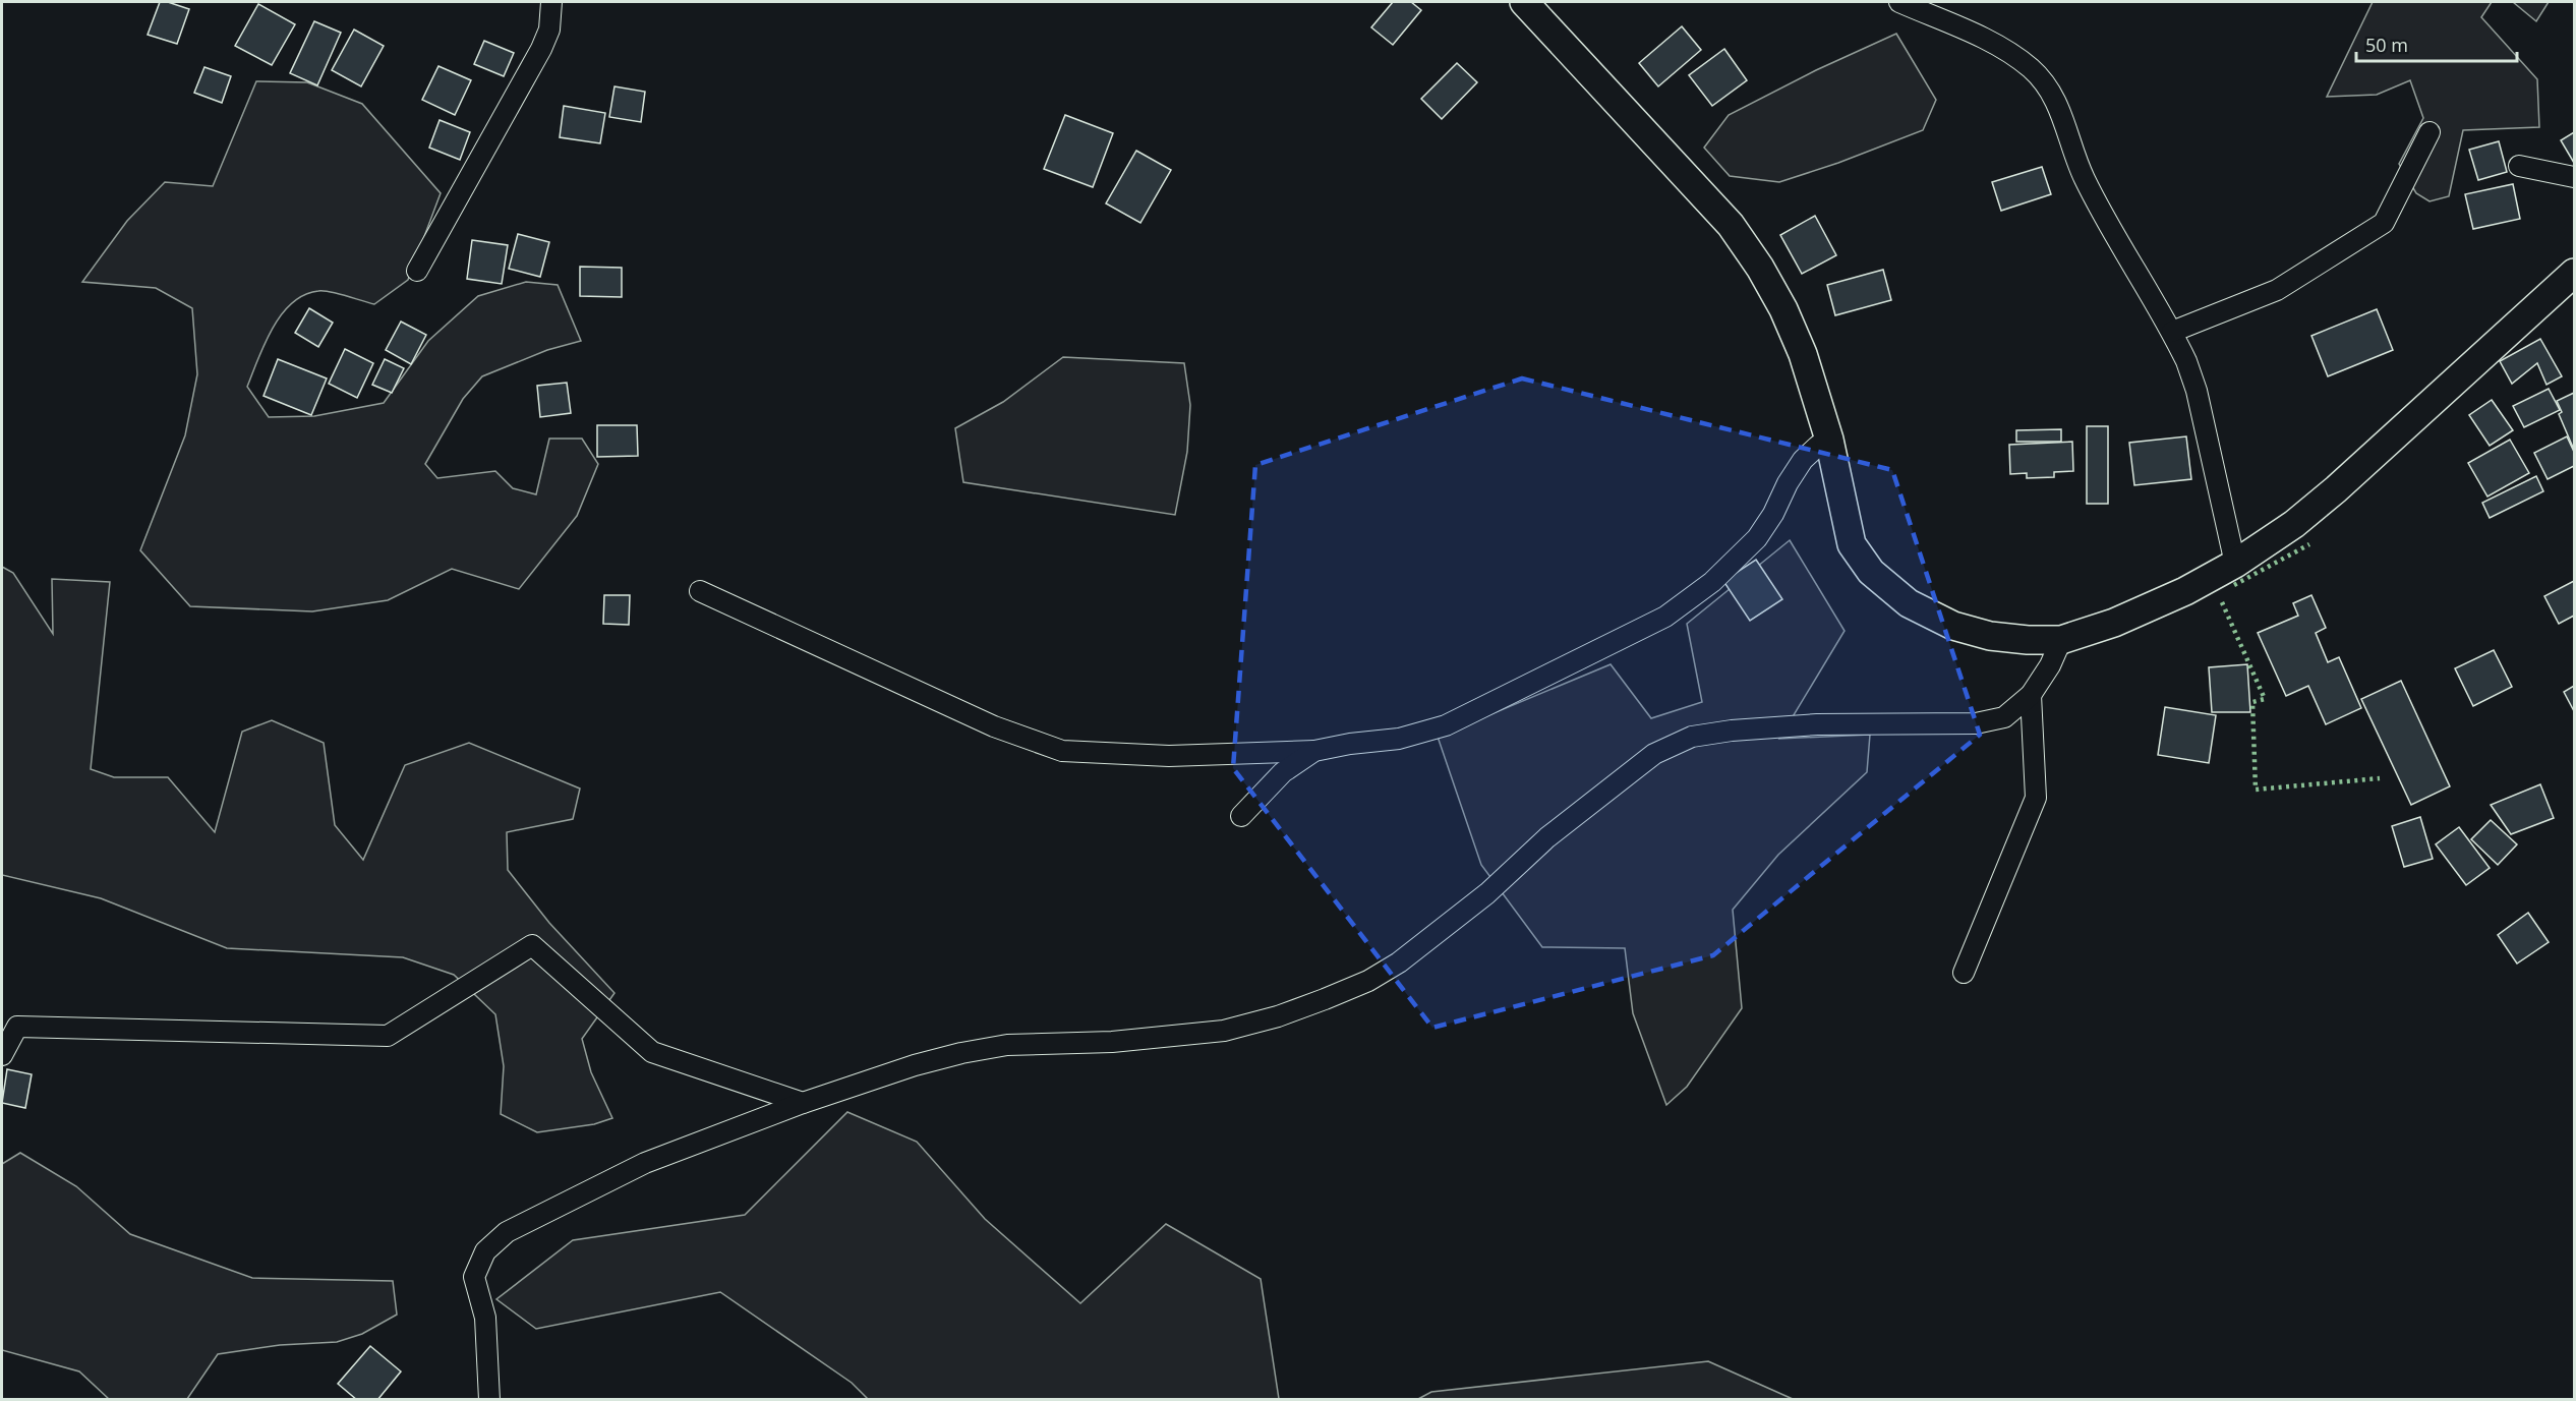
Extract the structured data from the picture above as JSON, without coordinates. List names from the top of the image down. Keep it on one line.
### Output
{"scale_bar":"50 m"}
